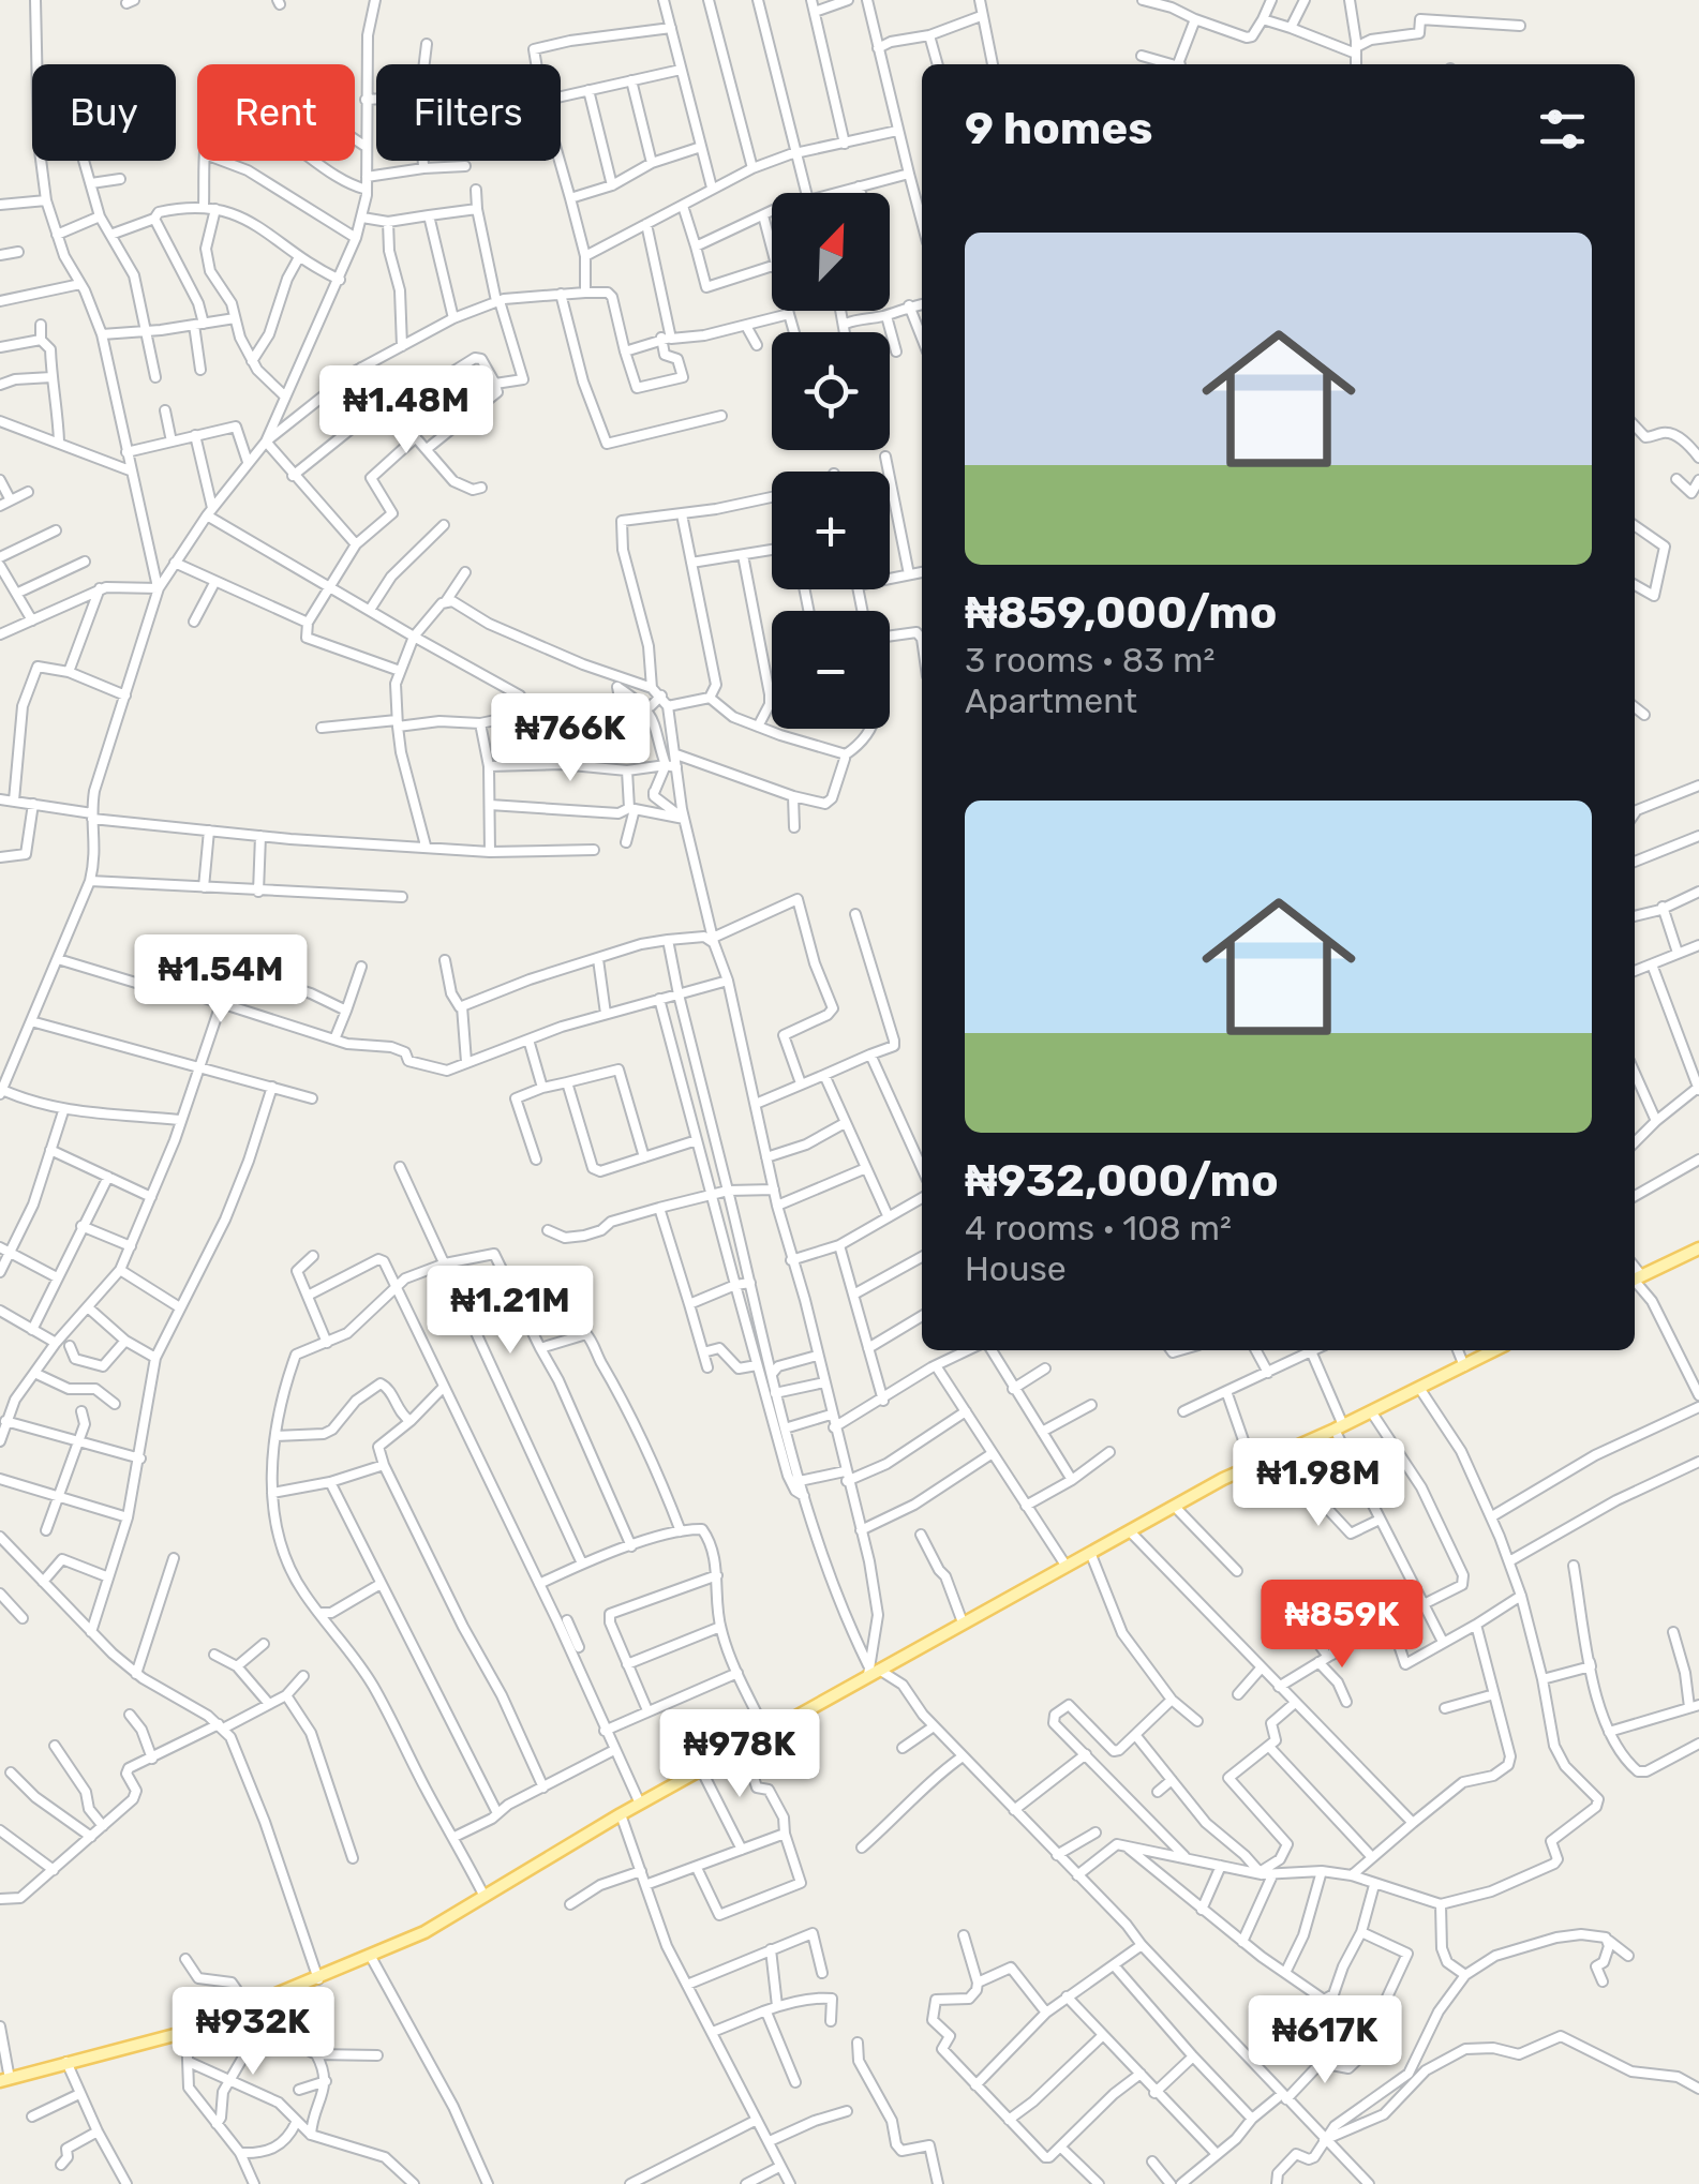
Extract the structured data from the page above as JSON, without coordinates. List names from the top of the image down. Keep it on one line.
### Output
{"north":"top right","page":{"chip":["Buy","Rent","Filters"],"heading":"9 homes","map_buttons":["+","−"],"list":[{"name":"₦859,000/mo","note":"3 rooms · 83 m² · Apartment"},{"name":"₦932,000/mo","note":"4 rooms · 108 m² · House"}],"price":["₦1.48M","₦766K","₦1.54M","₦1.21M","₦1.98M","₦859K","₦978K","₦932K","₦617K"]}}
